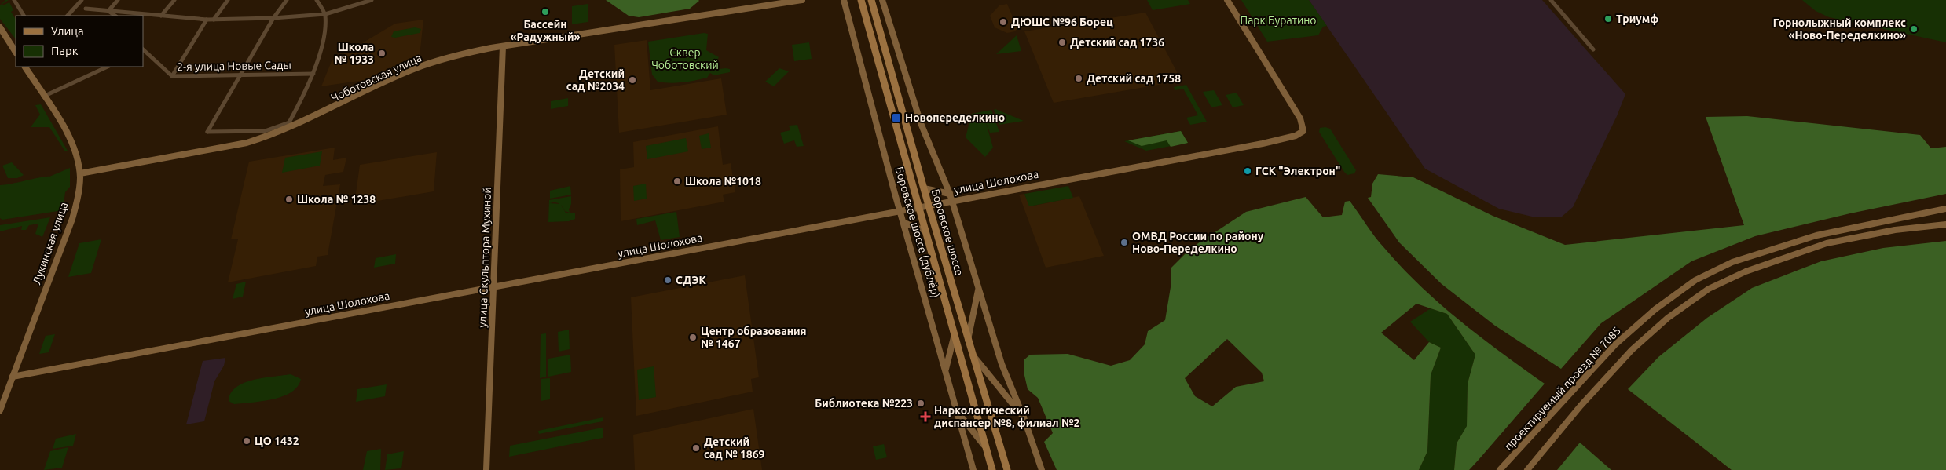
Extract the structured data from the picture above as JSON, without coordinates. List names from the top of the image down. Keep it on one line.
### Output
{"streets":{"main road":["Боровское шоссе"],"street":["2-я улица Новые Сады","Чоботовская улица","улица Шолохова","Боровское шоссе (дублёр)","Лукинская улица","улица Скульптора Мухиной","проектируемый проезд № 7085"]},"crossings":[["Чоботовская улица","Лукинская улица"],["Чоботовская улица","улица Скульптора Мухиной"],["улица Шолохова","Боровское шоссе (дублёр)"],["улица Шолохова","Боровское шоссе"],["улица Шолохова","Лукинская улица"],["улица Шолохова","улица Скульптора Мухиной"]],"parks":["Парк Буратино","Сквер Чоботовский"],"places":{"other":["Бассейн «Радужный»","Триумф","ДЮШС №96 Борец","Горнолыжный комплекс «Ново-Переделкино»","Детский сад 1736","Школа № 1933","Детский сад 1758","Детский сад №2034","ГСК \"Электрон\"","Школа №1018","Школа № 1238","ОМВД России по району Ново-Переделкино","СДЭК","Центр образования № 1467","Библиотека №223","ЦО 1432","Детский сад № 1869"],"transit":["Новопеределкино"],"health":["Наркологический диспансер №8, филиал №2"]},"legend":["Улица","Парк"]}
